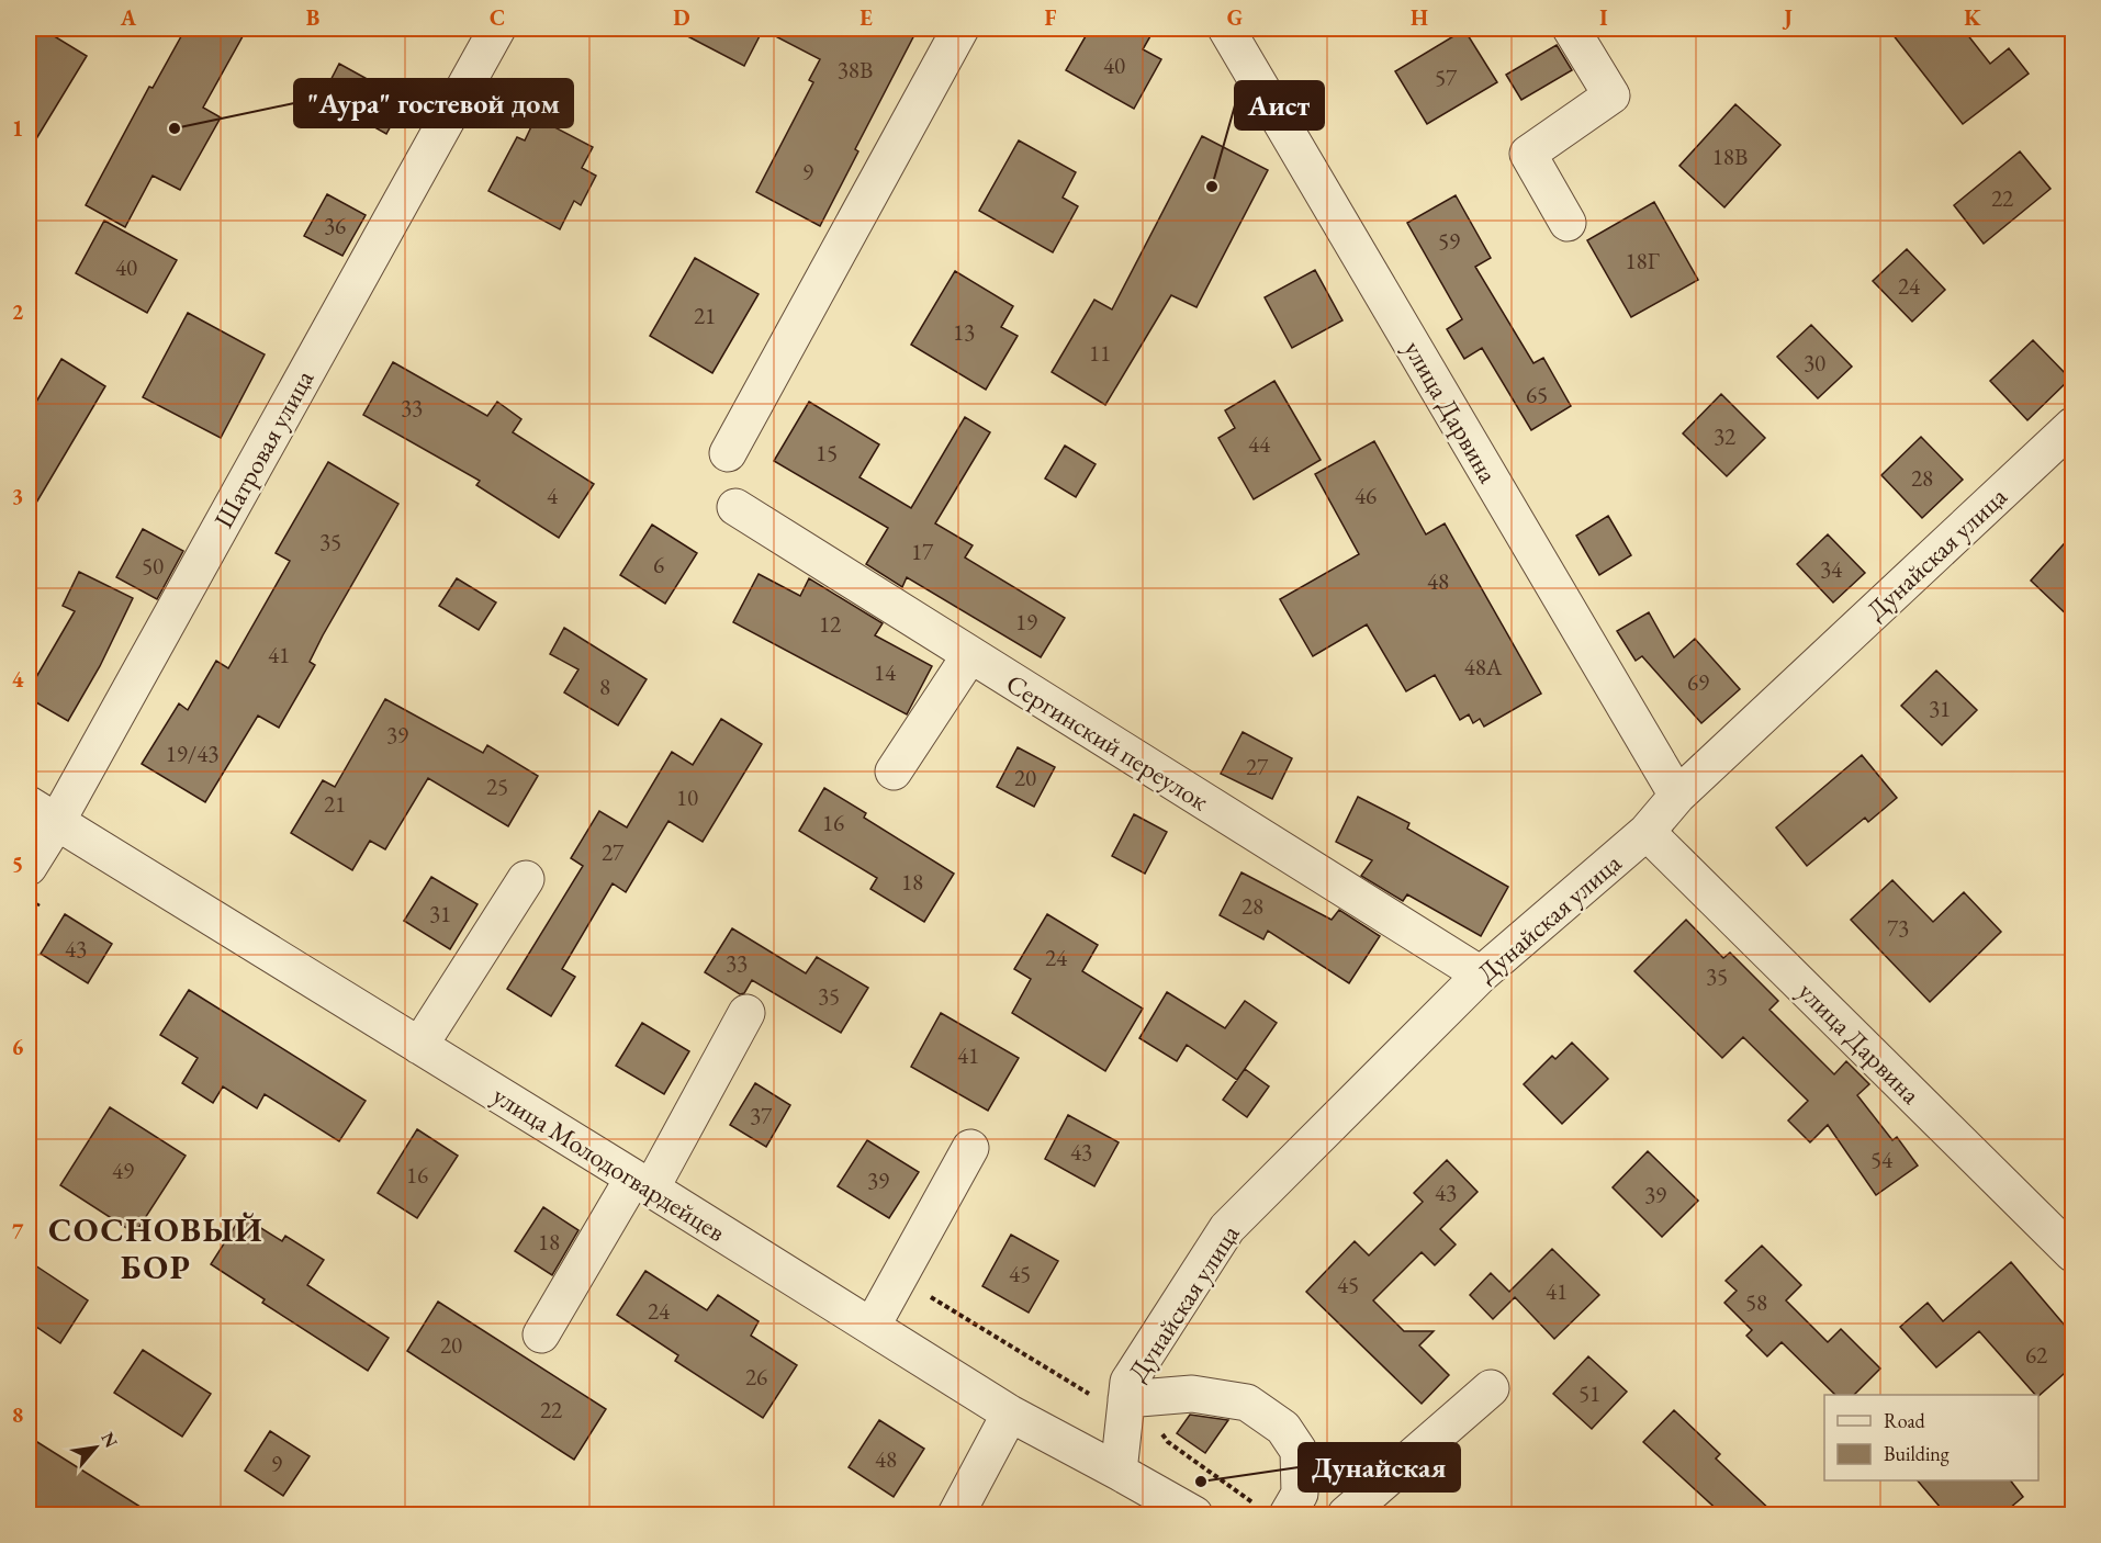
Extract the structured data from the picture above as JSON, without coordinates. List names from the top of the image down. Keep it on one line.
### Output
{"streets":{"street":["улица Дарвина","Шатровая улица","Дунайская улица","Сергинский переулок","улица Молодогвардейцев"]},"crossings":[["улица Дарвина","Дунайская улица"],["Шатровая улица","улица Молодогвардейцев"],["Дунайская улица","Сергинский переулок"],["Дунайская улица","улица Молодогвардейцев"]],"districts":["СОСНОВЫЙ БОР"],"places":["\"Аура\" гостевой дом","Аист","Дунайская"],"house_numbers":["40","38В","57","18В","9","22","36","59","18Г","40","24","21","13","11","30","65","33","32","44","15","28","4","46","35","17","6","50","34","48","19","12","41","48А","14","69","8","31","39","19/43","27","20","25","10","21","16","27","18","28","31","73","43","24","33","35","35","41","37","43","54","49","16","39","43","39","18","45","45","41","58","24","20","62","26","51","22","48","9"],"legend":["Road","Building"],"north":"top right","grid":{"columns":["A","B","C","D","E","F","G","H","I","J","K"],"rows":["1","2","3","4","5","6","7","8"]}}
